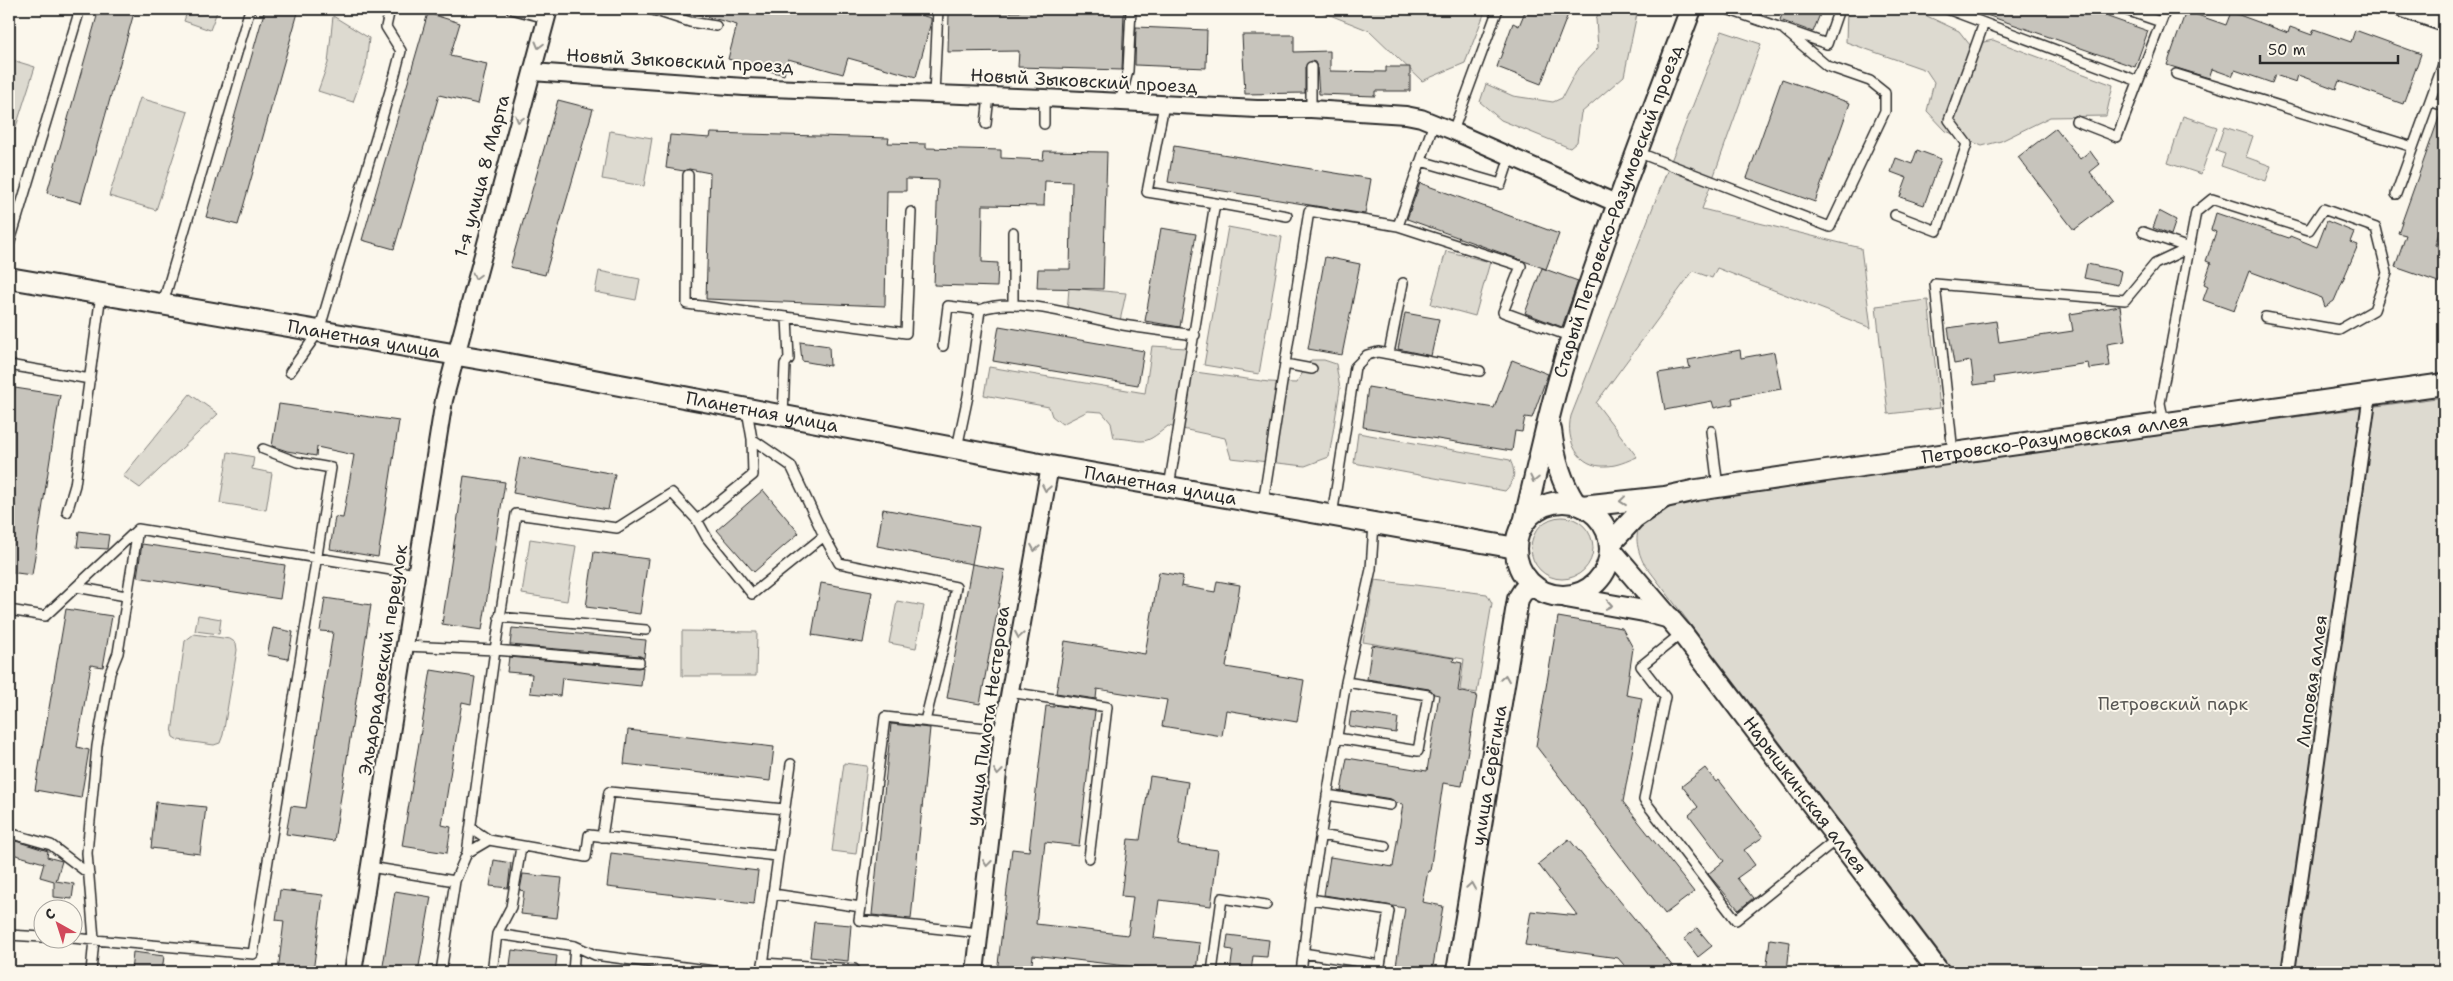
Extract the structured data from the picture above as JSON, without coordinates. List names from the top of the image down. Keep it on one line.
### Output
{"streets":{"street":["Новый Зыковский проезд","1-я улица 8 Марта","Старый Петровско-Разумовский проезд","Планетная улица","Петровско-Разумовская аллея","Эльдорадовский переулок","Липовая аллея","улица Пилота Нестерова","улица Серёгина","Нарышкинская аллея"]},"crossings":[["Новый Зыковский проезд","1-я улица 8 Марта"],["Новый Зыковский проезд","Старый Петровско-Разумовский проезд"],["1-я улица 8 Марта","Планетная улица"],["1-я улица 8 Марта","Эльдорадовский переулок"],["Старый Петровско-Разумовский проезд","Планетная улица"],["Старый Петровско-Разумовский проезд","Петровско-Разумовская аллея"],["Старый Петровско-Разумовский проезд","улица Серёгина"],["Старый Петровско-Разумовский проезд","Нарышкинская аллея"],["Планетная улица","Петровско-Разумовская аллея"],["Планетная улица","Эльдорадовский переулок"],["Планетная улица","улица Пилота Нестерова"],["Планетная улица","улица Серёгина"],["Планетная улица","Нарышкинская аллея"],["Петровско-Разумовская аллея","Липовая аллея"],["Петровско-Разумовская аллея","улица Серёгина"],["Петровско-Разумовская аллея","Нарышкинская аллея"],["улица Серёгина","Нарышкинская аллея"]],"one_way":["1-я улица 8 Марта","улица Пилота Нестерова","улица Серёгина"],"parks":["Петровский парк"],"scale_bar":"50 m","north":"top left"}
